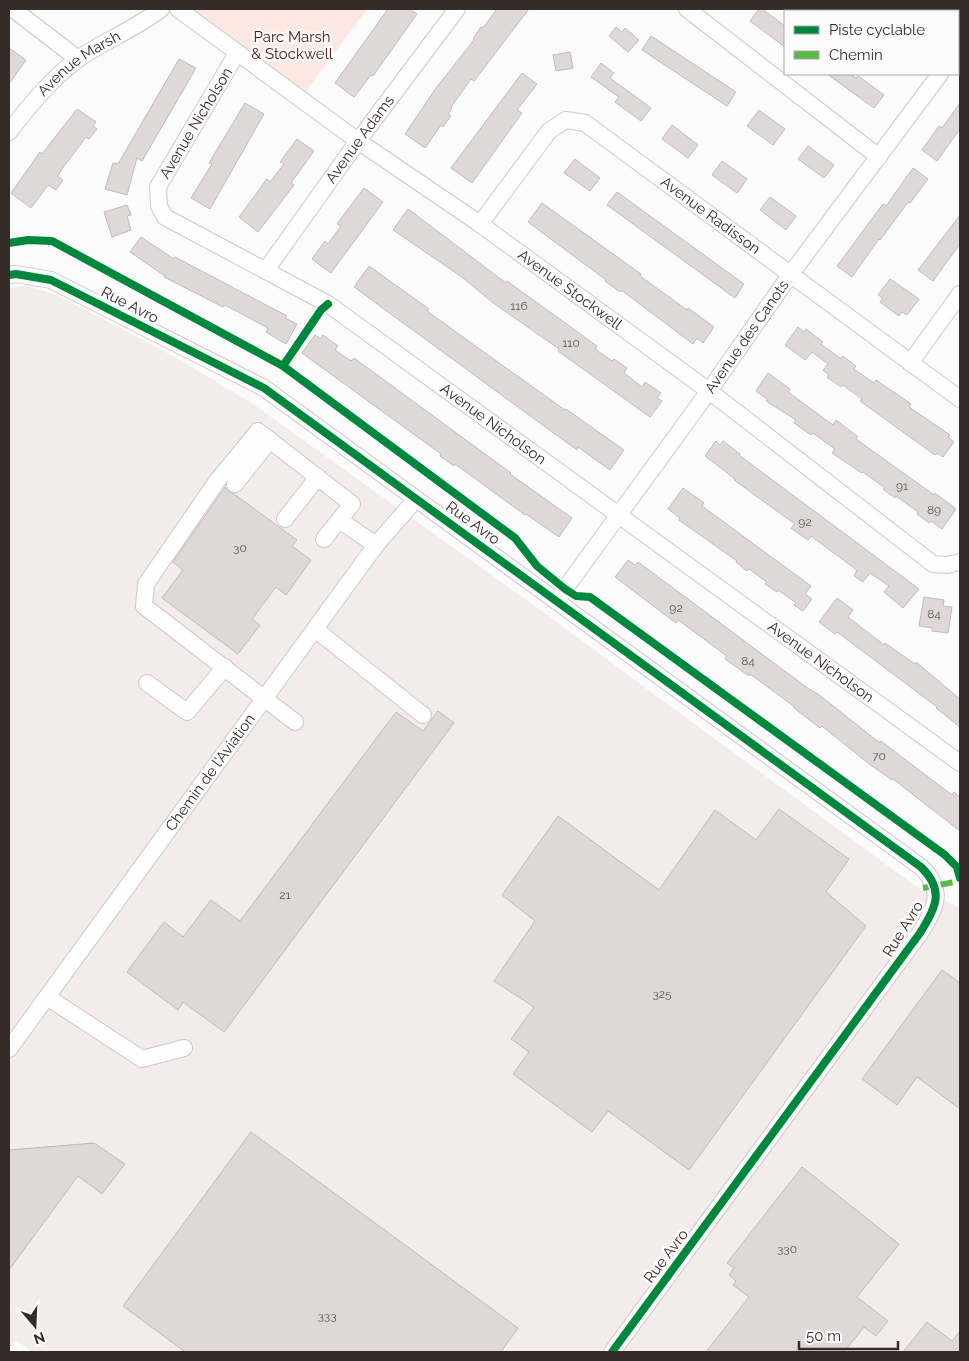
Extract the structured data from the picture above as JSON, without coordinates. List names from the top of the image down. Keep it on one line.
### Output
{"streets":{"street":["Avenue Marsh","Avenue Nicholson","Avenue Adams","Avenue Radisson","Avenue Stockwell","Rue Avro","Avenue des Canots","Chemin de l'Aviation"]},"crossings":[["Avenue Nicholson","Avenue Adams"],["Avenue Nicholson","Avenue Stockwell"],["Avenue Nicholson","Avenue des Canots"],["Avenue Adams","Avenue Stockwell"],["Avenue Radisson","Avenue Stockwell"],["Avenue Radisson","Avenue des Canots"],["Avenue Stockwell","Avenue des Canots"],["Rue Avro","Avenue des Canots"],["Rue Avro","Chemin de l'Aviation"]],"parks":["Parc Marsh & Stockwell"],"house_numbers":["116","110","91","89","92","30","92","84","84","70","21","325","330","333"],"legend":["Piste cyclable","Chemin"],"scale_bar":"50 m","north":"bottom"}
